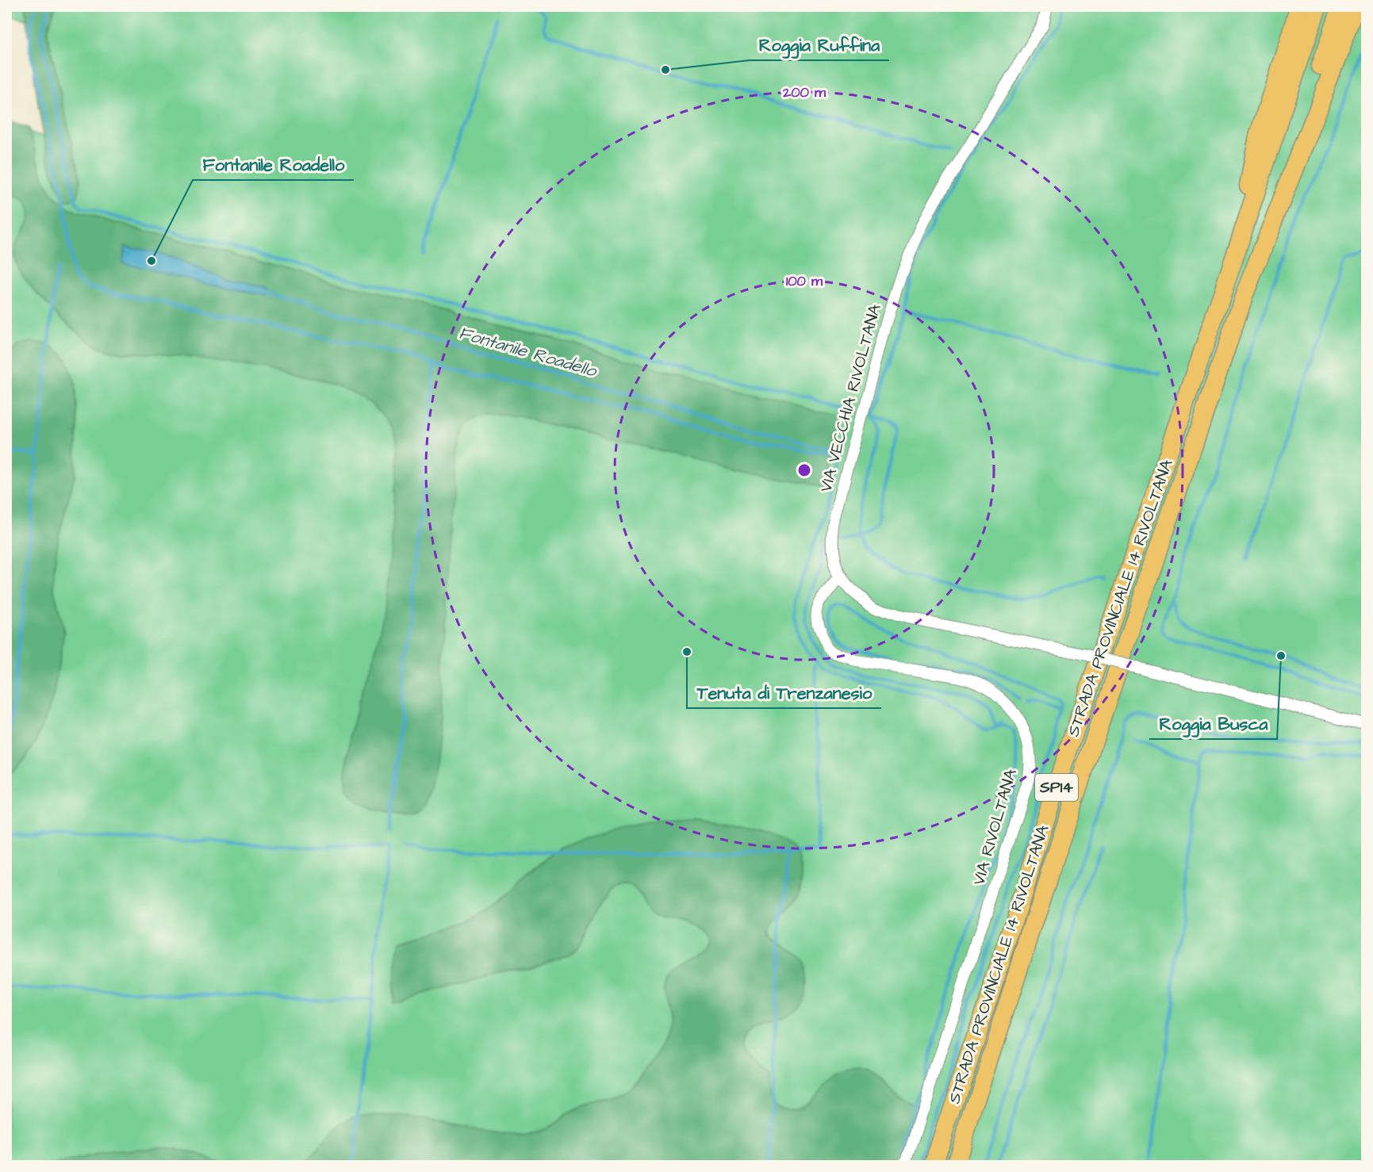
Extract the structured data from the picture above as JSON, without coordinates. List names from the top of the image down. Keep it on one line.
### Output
{"streets":{"highway":["STRADA PROVINCIALE 14 RIVOLTANA","SP14"],"street":["VIA VECCHIA RIVOLTANA","VIA RIVOLTANA"]},"crossings":[["VIA VECCHIA RIVOLTANA","VIA RIVOLTANA"]],"water":["Fontanile Roadello"],"places":["Roggia Ruffina","Fontanile Roadello","Tenuta di Trenzanesio","Roggia Busca"],"rings":["200 m","100 m"]}
